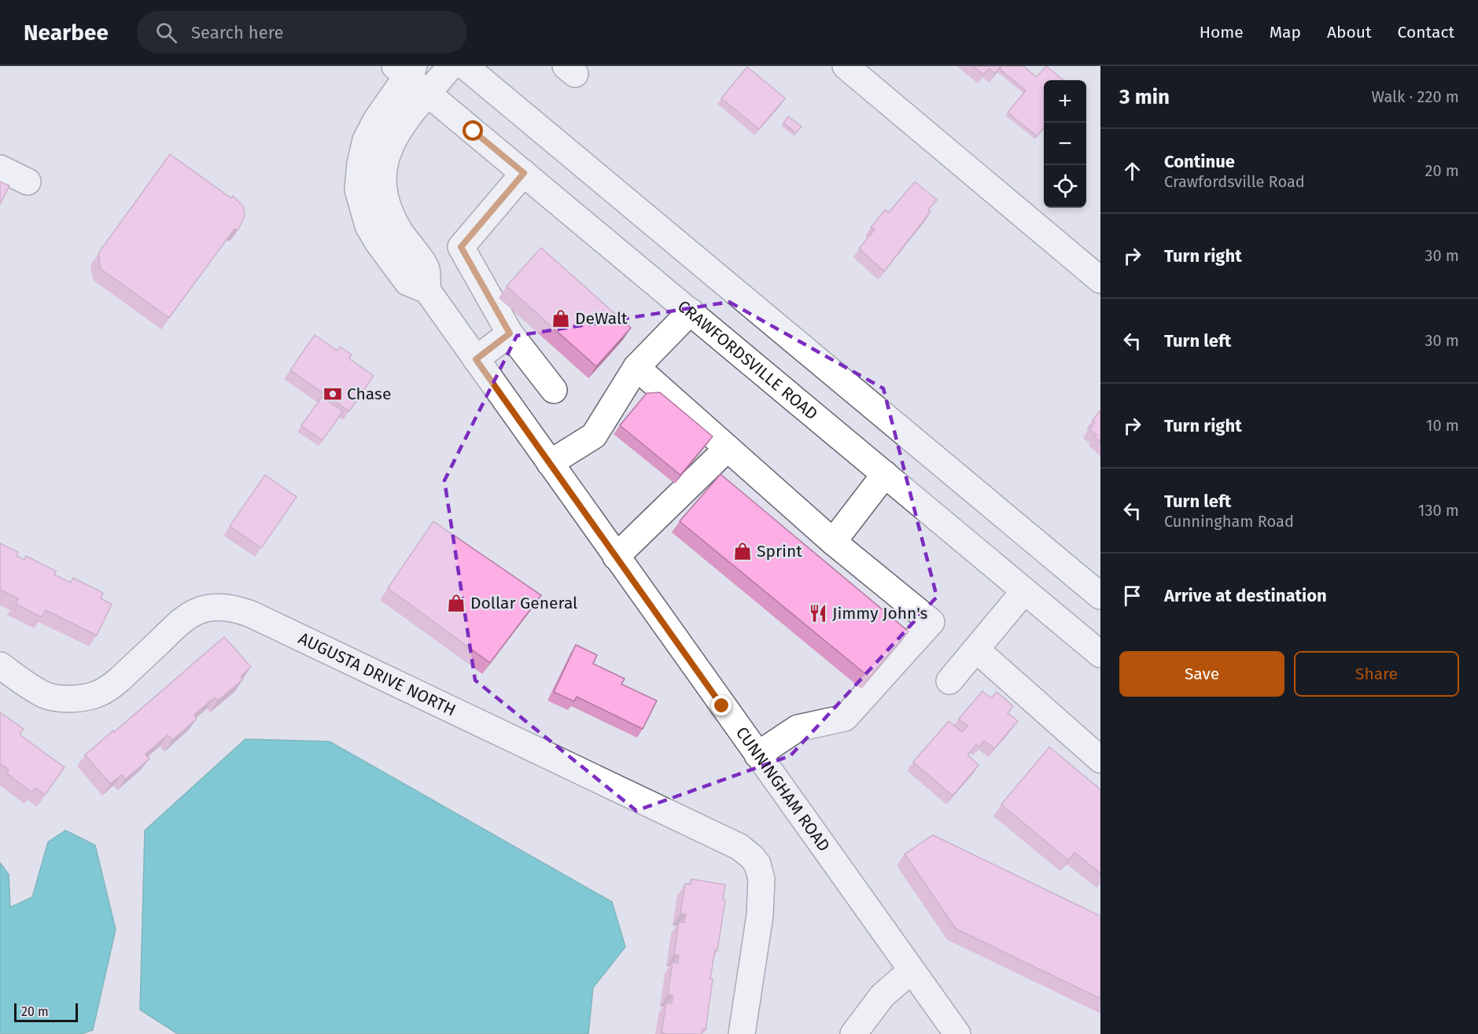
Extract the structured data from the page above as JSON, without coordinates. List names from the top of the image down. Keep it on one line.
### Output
{"streets":{"street":["CRAWFORDSVILLE ROAD","AUGUSTA DRIVE NORTH","CUNNINGHAM ROAD"]},"crossings":[["CRAWFORDSVILLE ROAD","CUNNINGHAM ROAD"]],"places":{"shop":["DeWalt","Sprint","Dollar General"],"bank":["Chase"],"restaurant":["Jimmy John's"]},"scale_bar":"20 m","page":{"header":"Nearbee","search":"Search here","nav":["Home","Map","About","Contact"],"heading":["3 min","Walk · 220 m"],"map_buttons":["+","−"],"list":[["Continue","Crawfordsville Road","20 m"],["Turn right","30 m"],["Turn left","30 m"],["Turn right","10 m"],["Turn left","Cunningham Road","130 m"],"Arrive at destination"],"buttons":["Save","Share"],"scale":"20 m"}}
